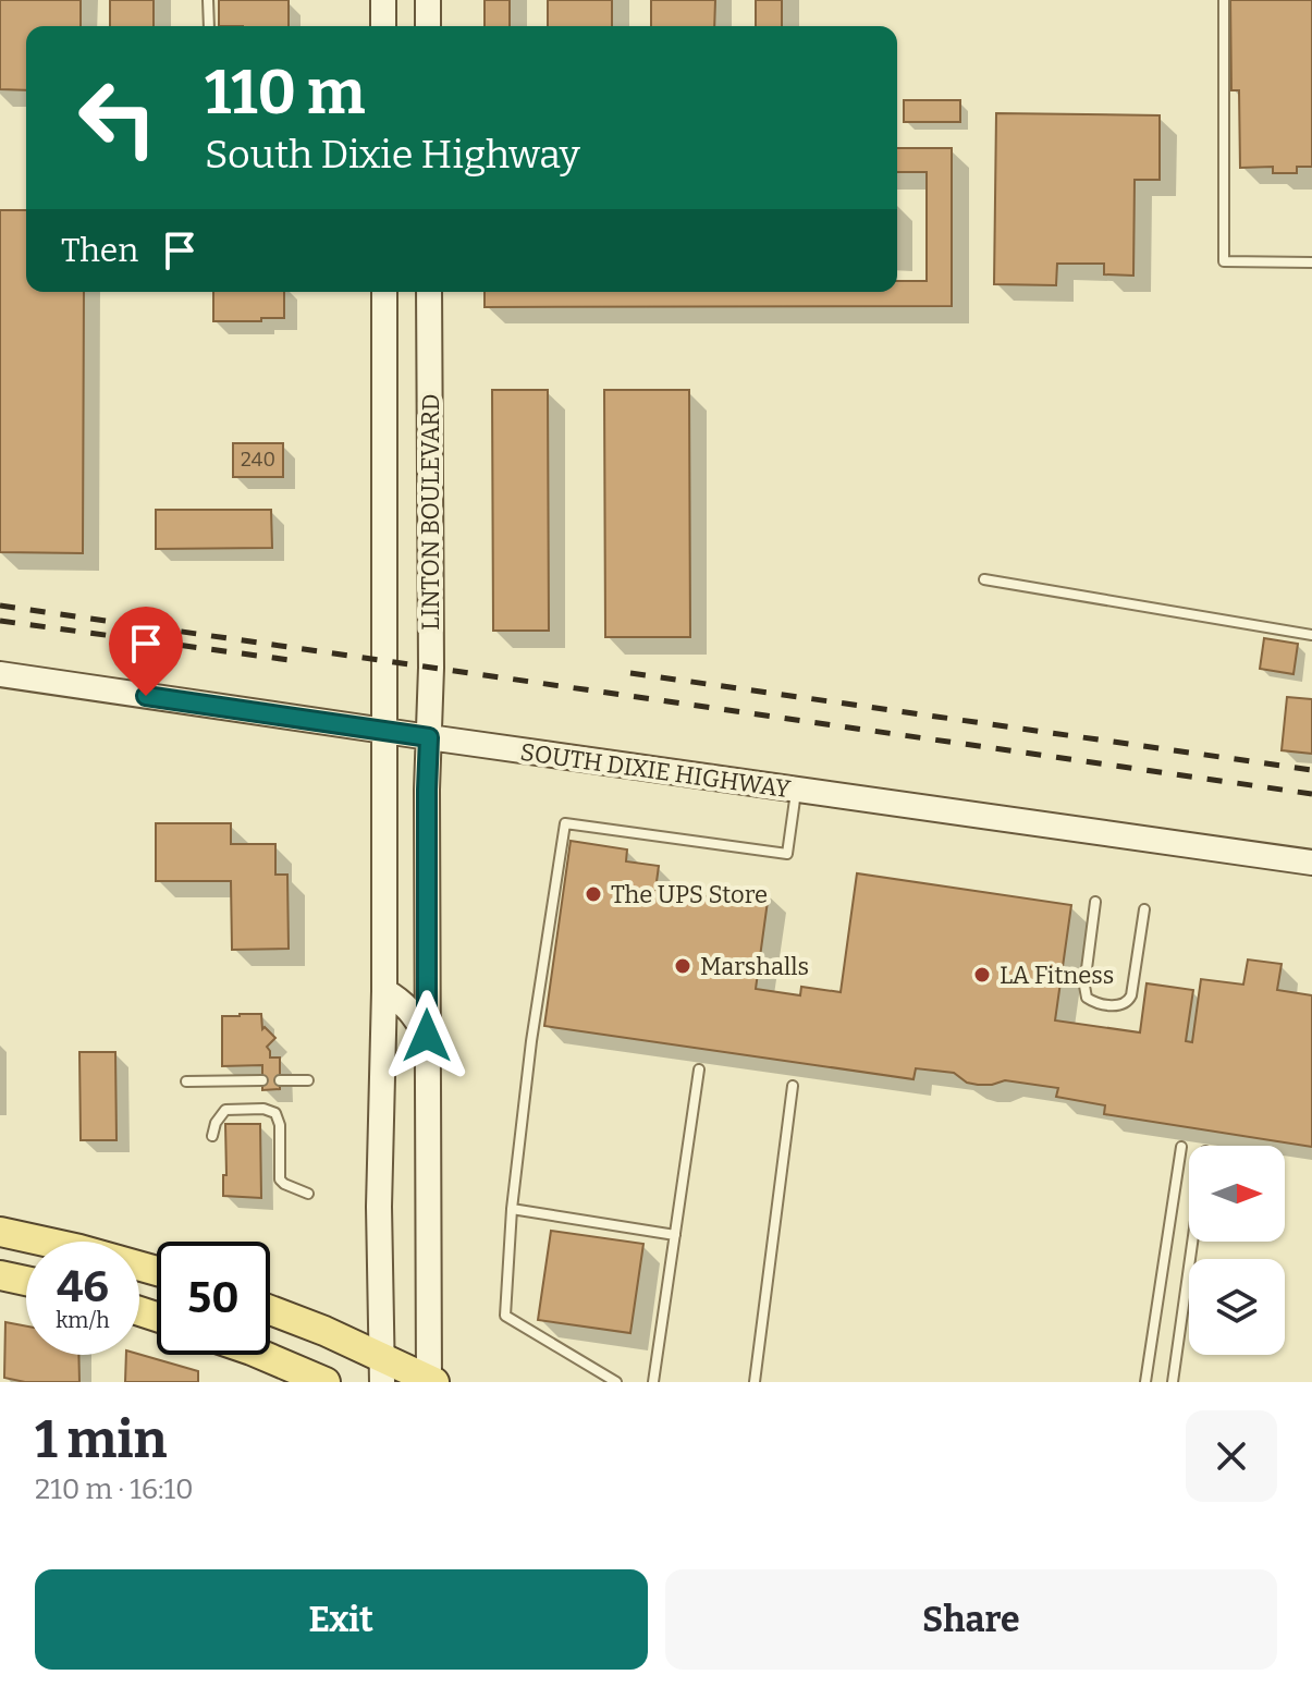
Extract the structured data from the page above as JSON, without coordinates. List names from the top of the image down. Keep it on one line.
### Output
{"streets":{"main road":["LINTON BOULEVARD","SOUTH DIXIE HIGHWAY"]},"crossings":[["LINTON BOULEVARD","SOUTH DIXIE HIGHWAY"]],"places":["The UPS Store","Marshalls","LA Fitness"],"house_numbers":["240"],"north":"right","page":{"turn":["110 m","South Dixie Highway"],"then":"Then","speed":"46 km/h","limit":"50","heading":["1 min","210 m · 16:10"],"buttons":["Exit","Share"]}}
